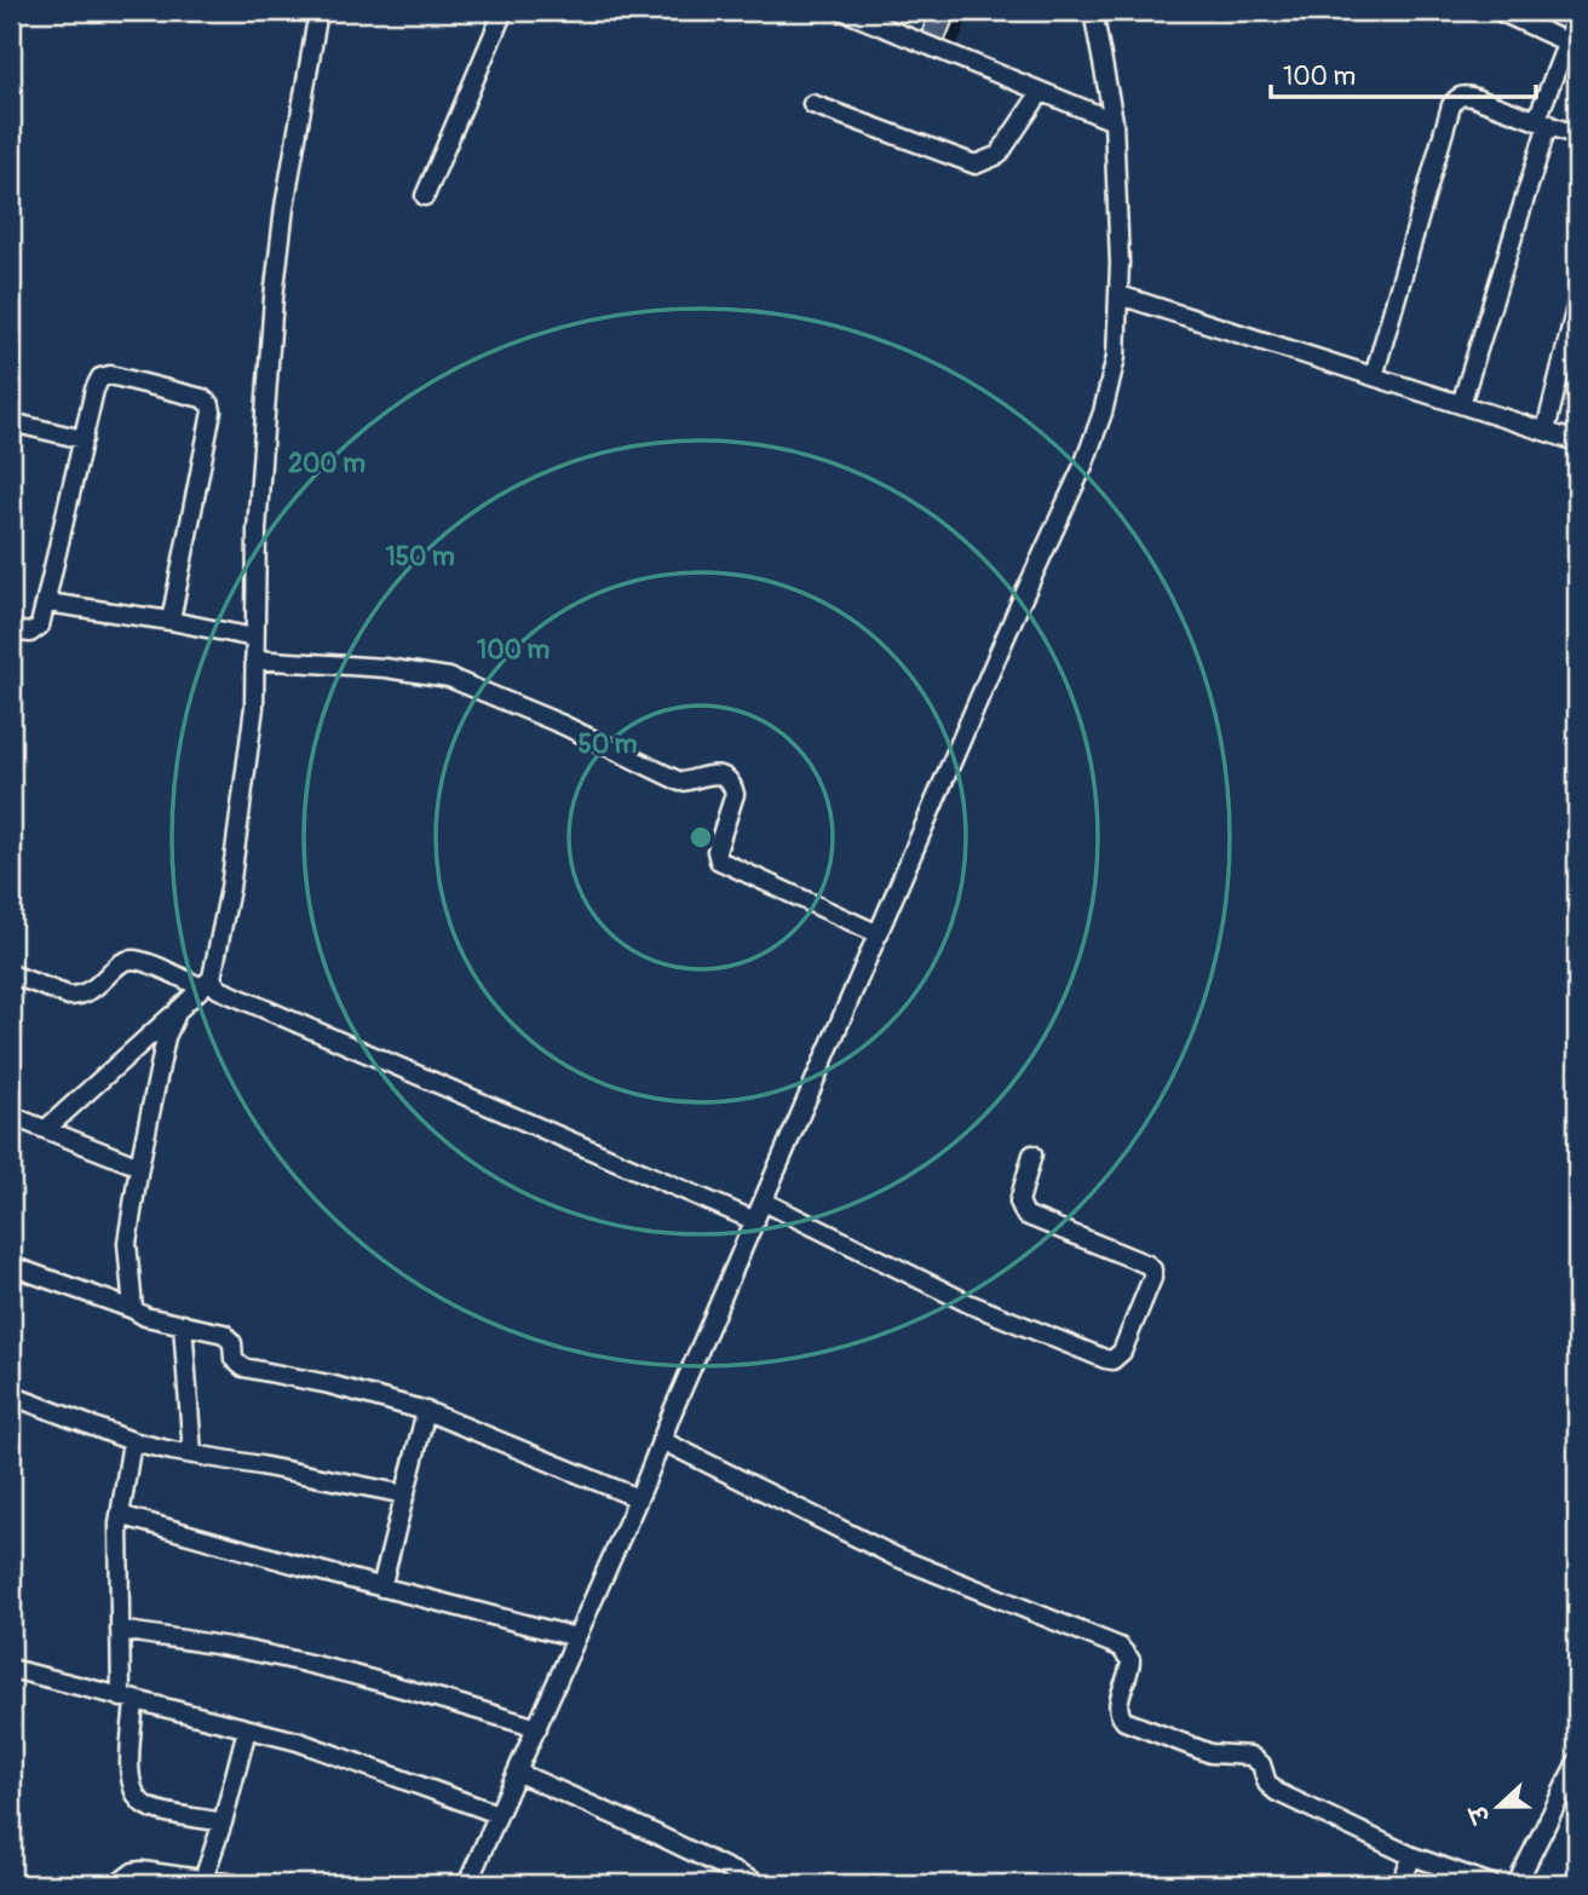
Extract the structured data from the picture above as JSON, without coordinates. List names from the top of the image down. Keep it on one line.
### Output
{"scale_bar":"100 m","north":"left","rings":["200 m","150 m","100 m","50 m"]}
